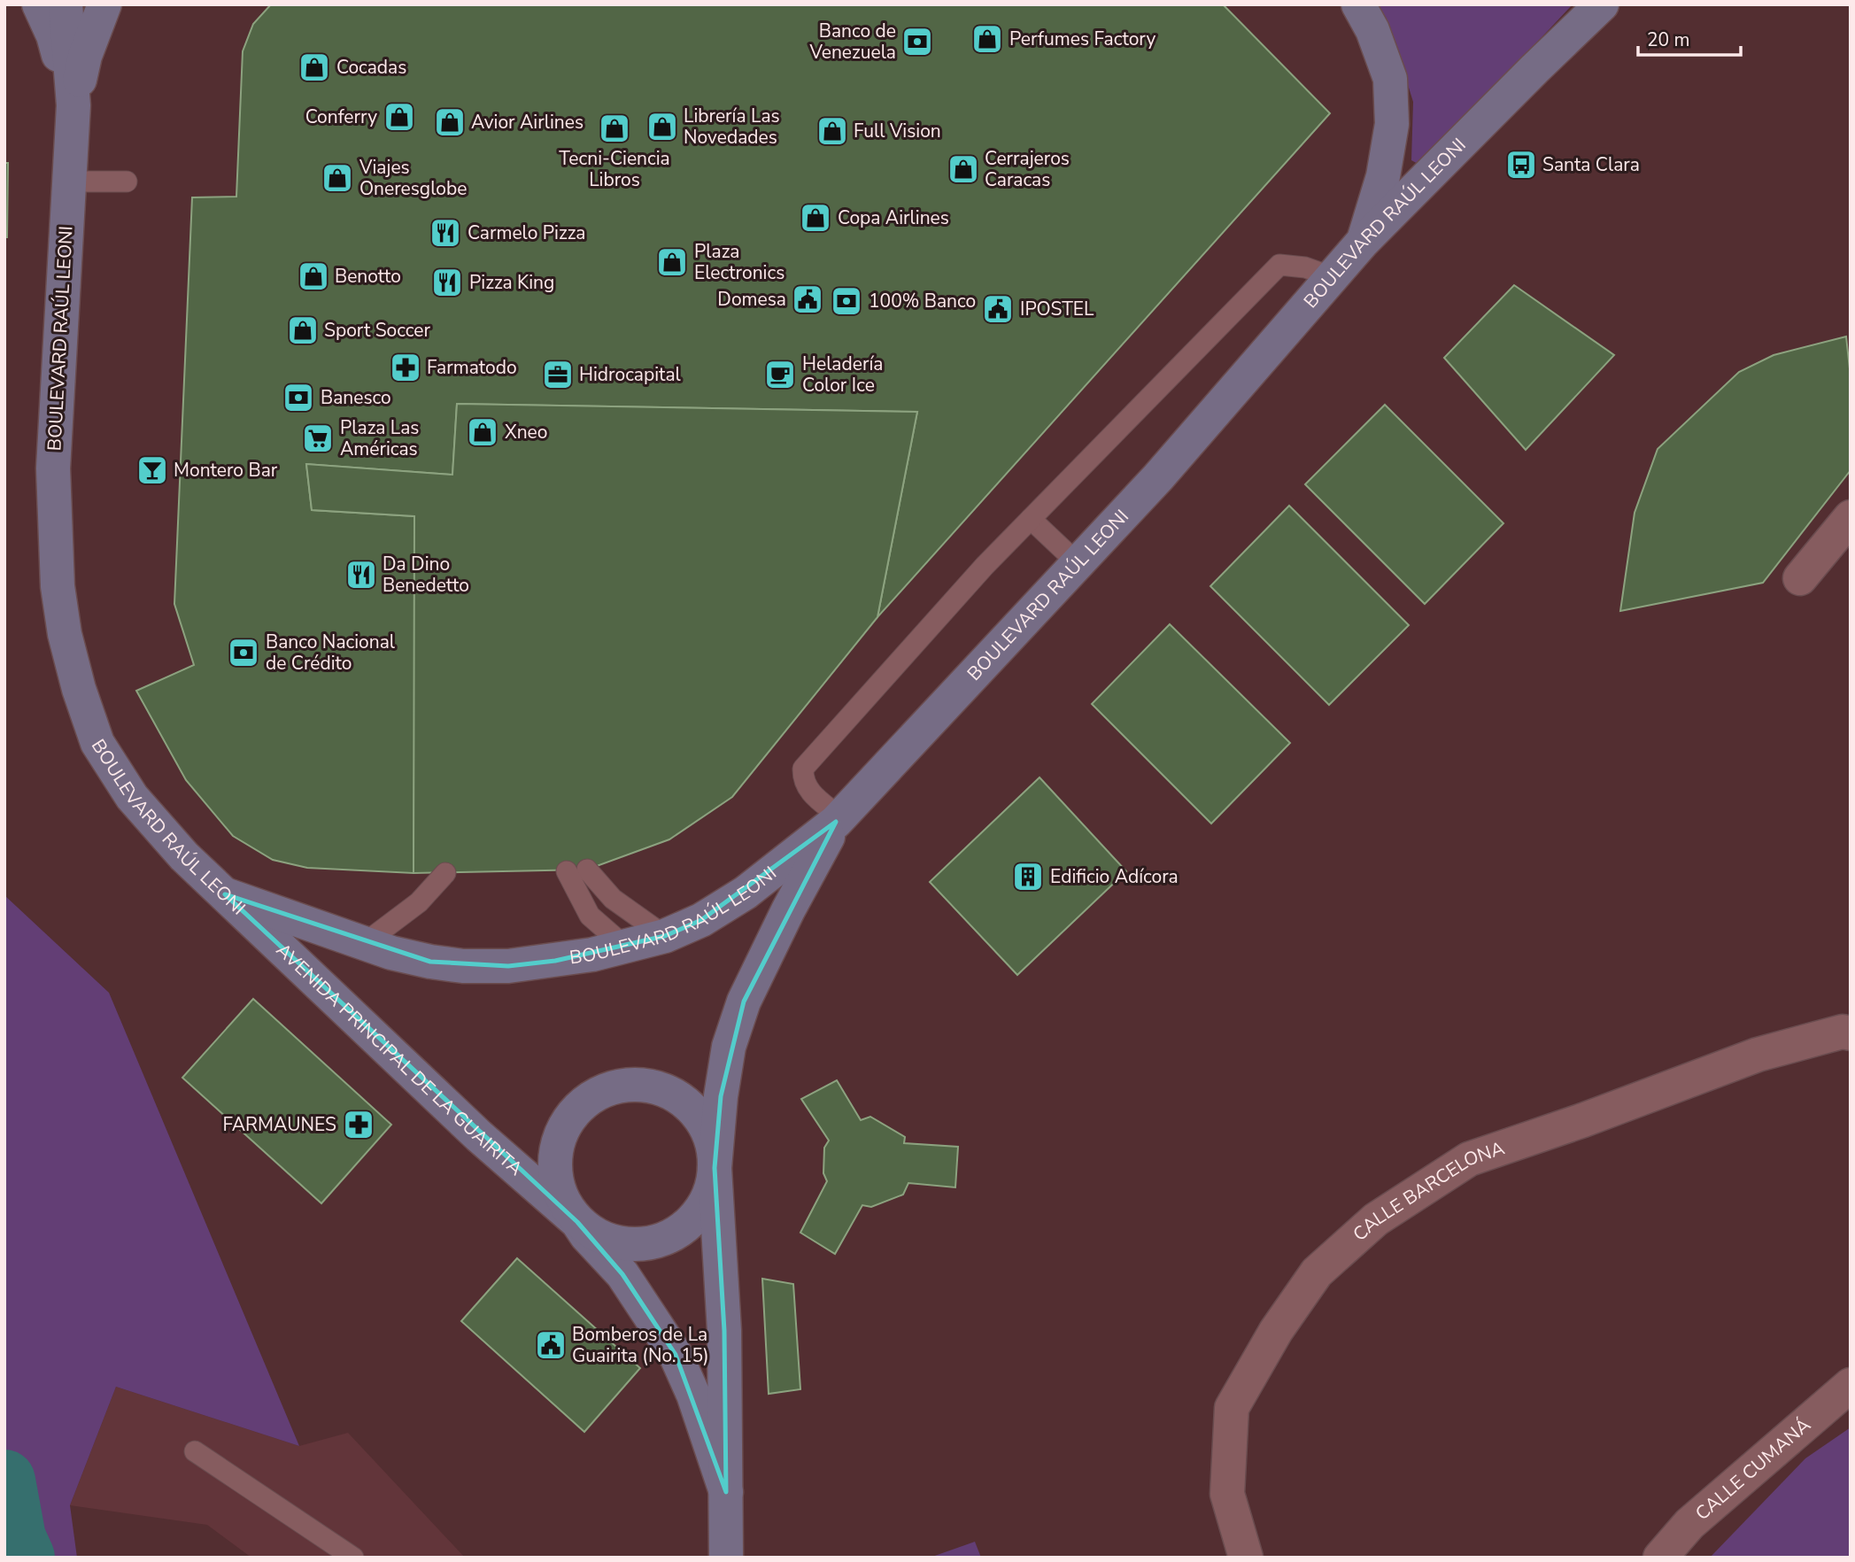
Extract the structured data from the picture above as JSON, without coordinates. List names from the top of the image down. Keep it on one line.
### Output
{"streets":{"main road":["BOULEVARD RAÚL LEONI","AVENIDA PRINCIPAL DE LA GUAIRITA"],"street":["CALLE BARCELONA","CALLE CUMANÁ"]},"crossings":[["BOULEVARD RAÚL LEONI","AVENIDA PRINCIPAL DE LA GUAIRITA"]],"places":{"shop":["Perfumes Factory","Cocadas","Conferry","Avior Airlines","Librería Las Novedades","Tecni-Ciencia Libros","Full Vision","Cerrajeros Caracas","Viajes Oneresglobe","Copa Airlines","Plaza Electronics","Benotto","Sport Soccer","Xneo"],"bank":["Banco de Venezuela","100% Banco","Banesco","Banco Nacional de Crédito"],"bus stop":["Santa Clara"],"restaurant":["Carmelo Pizza","Pizza King","Da Dino Benedetto"],"public building":["Domesa","IPOSTEL","Bomberos de La Guairita (No. 15)"],"pharmacy":["Farmatodo","FARMAUNES"],"office":["Hidrocapital"],"cafe":["Heladería Color Ice"],"supermarket":["Plaza Las Américas"],"bar":["Montero Bar"],"building":["Edificio Adícora"]},"scale_bar":"20 m"}
